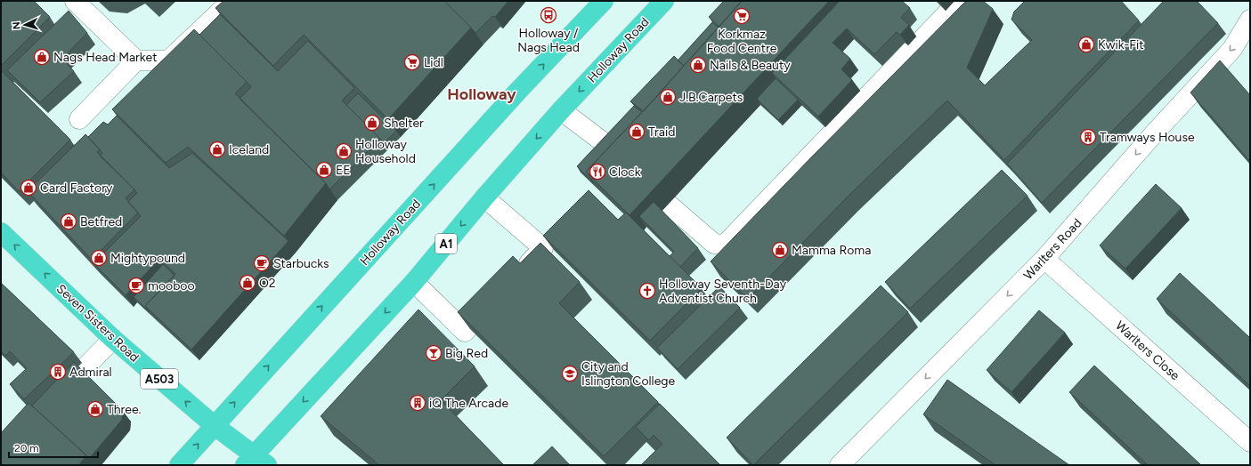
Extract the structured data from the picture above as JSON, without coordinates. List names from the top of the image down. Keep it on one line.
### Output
{"streets":{"highway":["Holloway Road","A1","Seven Sisters Road","A503"],"street":["Warlters Road","Warlters Close"]},"crossings":[["Holloway Road","Seven Sisters Road"],["Holloway Road","A503"],["Warlters Road","Warlters Close"],["Seven Sisters Road","A503"]],"one_way":["Warlters Road","Seven Sisters Road"],"districts":["Holloway"],"places":{"bus stop":["Holloway / Nags Head"],"supermarket":["Korkmaz Food Centre","Lidl"],"shop":["Kwik-Fit","Nags Head Market","Nails & Beauty","J.B.Carpets","Shelter","Traid","Iceland","Holloway Household","EE","Card Factory","Betfred","Mamma Roma","Mightypound","O2","Three."],"building":["Tramways House","Admiral","iQ The Arcade"],"restaurant":["Clock"],"cafe":["Starbucks","mooboo"],"church":["Holloway Seventh-Day Adventist Church"],"bar":["Big Red"],"school or university":["City and Islington College"]},"scale_bar":"20 m","north":"left"}
